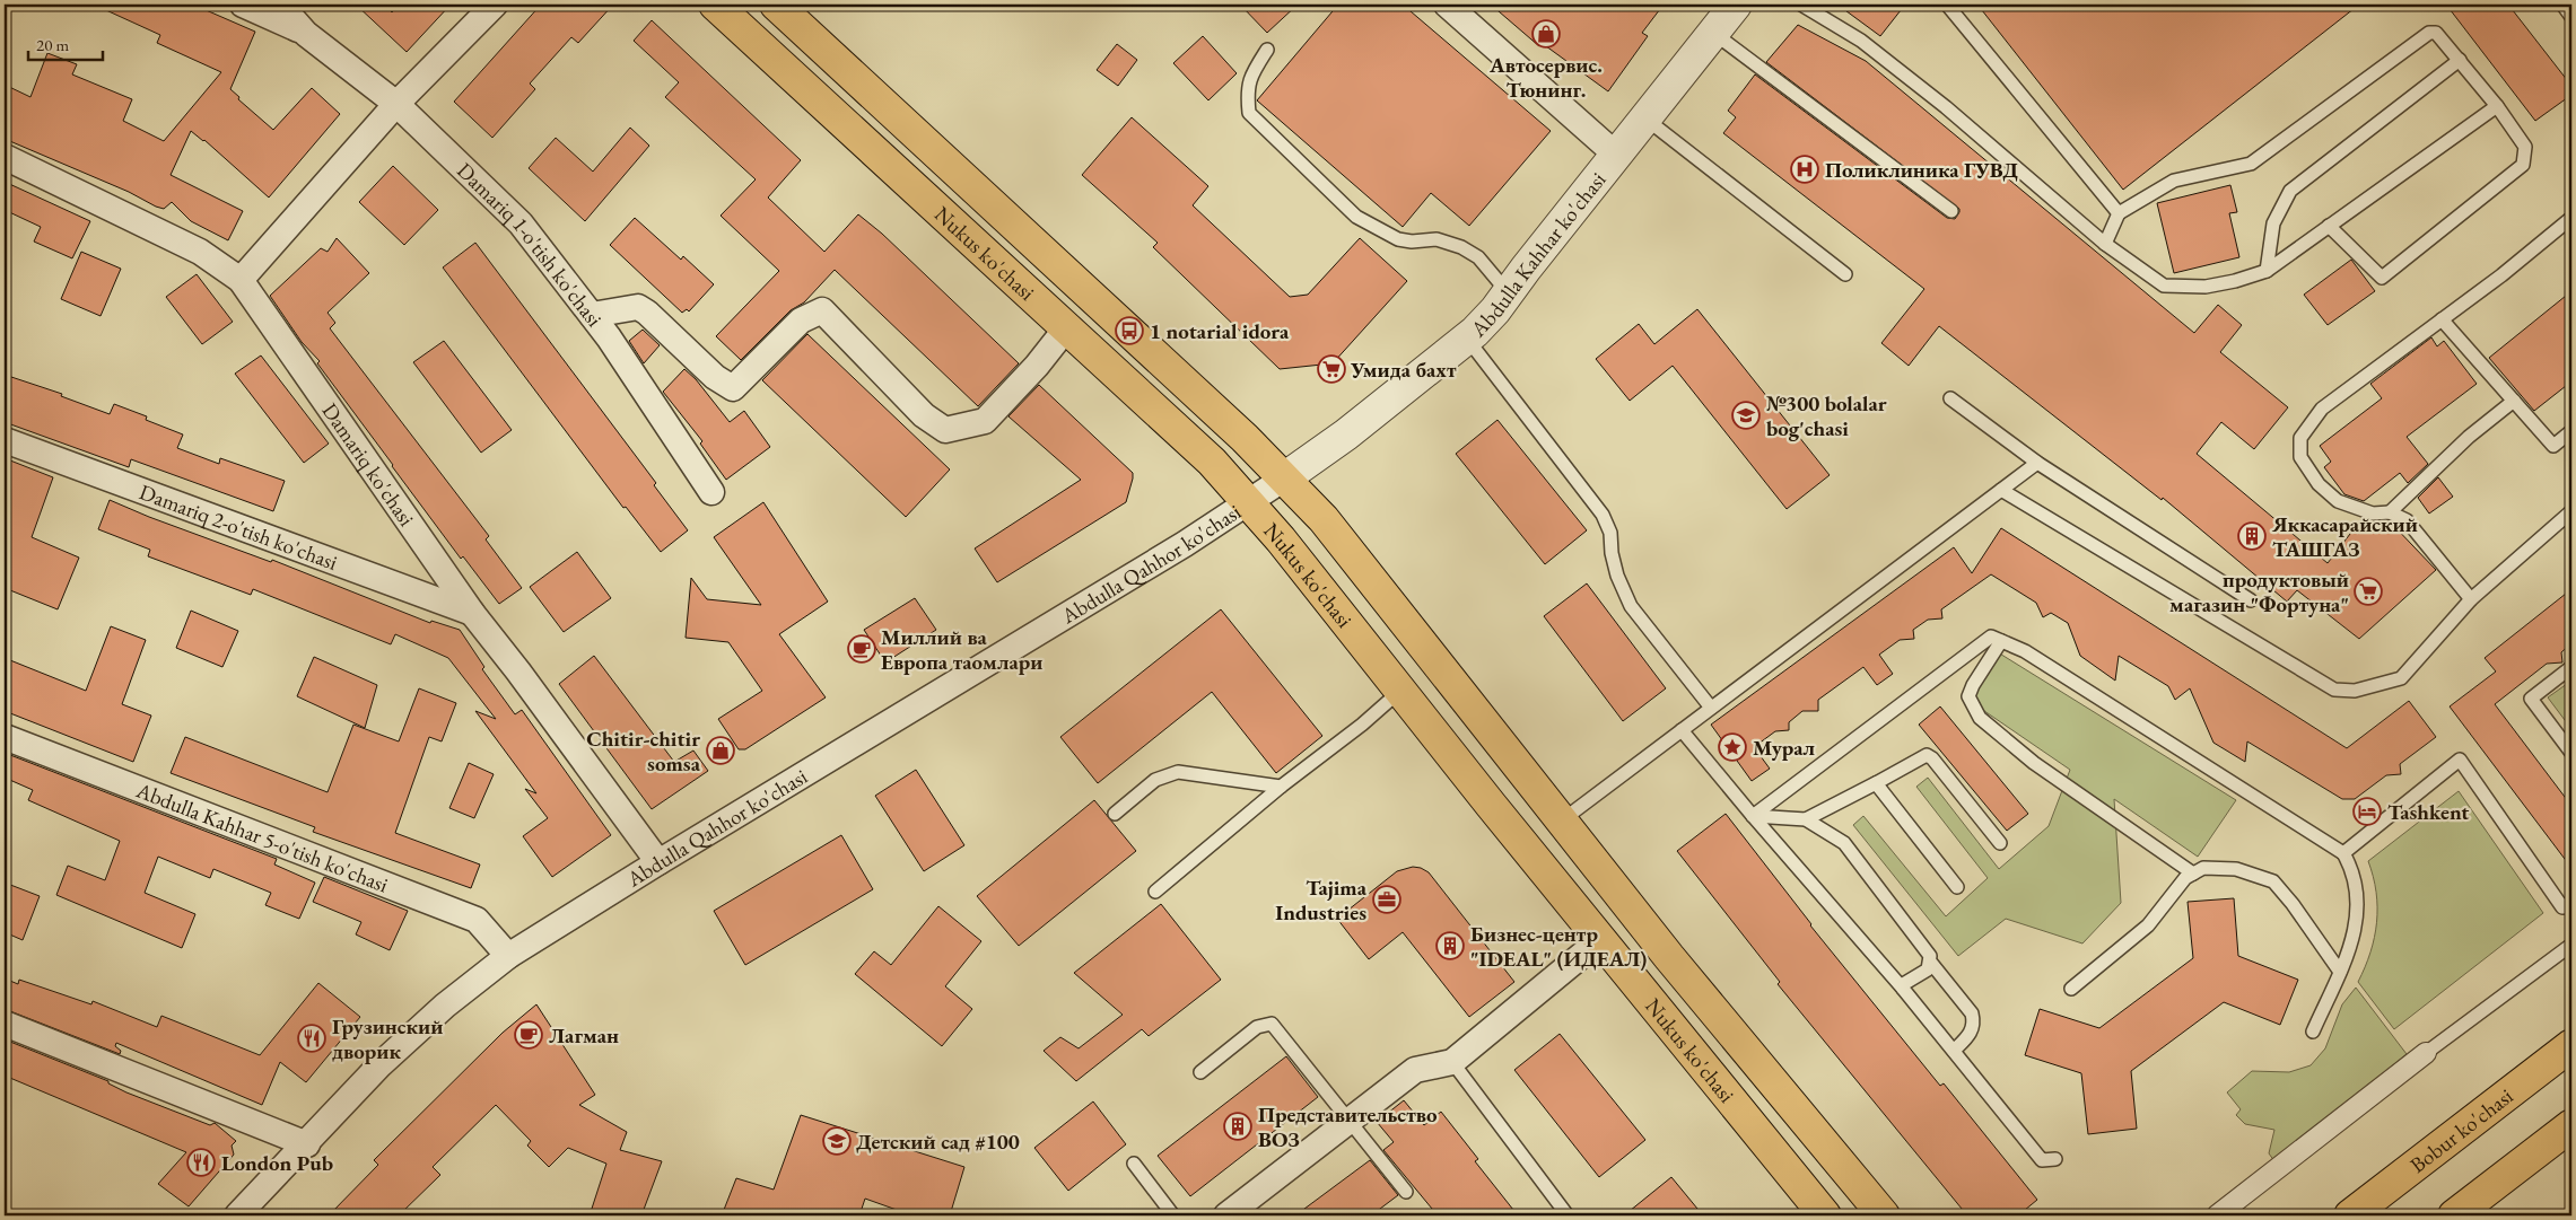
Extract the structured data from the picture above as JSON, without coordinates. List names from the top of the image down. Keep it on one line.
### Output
{"streets":{"main road":["Nukus ko'chasi","Bobur ko'chasi"],"street":["Damariq 1-o'tish ko'chasi","Abdulla Kahhar ko'chasi","Damariq ko'chasi","Damariq 2-o'tish ko'chasi","Abdulla Qahhor ko'chasi","Abdulla Kahhar 5-o'tish ko'chasi"]},"crossings":[["Nukus ko'chasi","Abdulla Kahhar ko'chasi"],["Nukus ko'chasi","Abdulla Qahhor ko'chasi"],["Abdulla Kahhar ko'chasi","Abdulla Qahhor ko'chasi"],["Damariq ko'chasi","Damariq 2-o'tish ko'chasi"],["Damariq ko'chasi","Abdulla Qahhor ko'chasi"],["Abdulla Qahhor ko'chasi","Abdulla Kahhar 5-o'tish ko'chasi"]],"places":{"shop":["Автосервис. Тюнинг.","Chitir-chitir somsa"],"hospital":["Поликлиника ГУВД"],"bus stop":["1 notarial idora"],"supermarket":["Умида бахт","продуктовый магазин \"Фортуна\""],"school or university":["№300 bolalar bog'chasi","Детский сад #100"],"building":["Яккасарайский ТАШГАЗ","Бизнес-центр \"IDEAL\" (ИДЕАЛ)","Представительство ВОЗ"],"cafe":["Миллий ва Европа таомлари","Лагман"],"place":["Мурал"],"hotel":["Tashkent"],"office":["Tajima Industries"],"restaurant":["Грузинский дворик","London Pub"]},"scale_bar":"20 m"}
